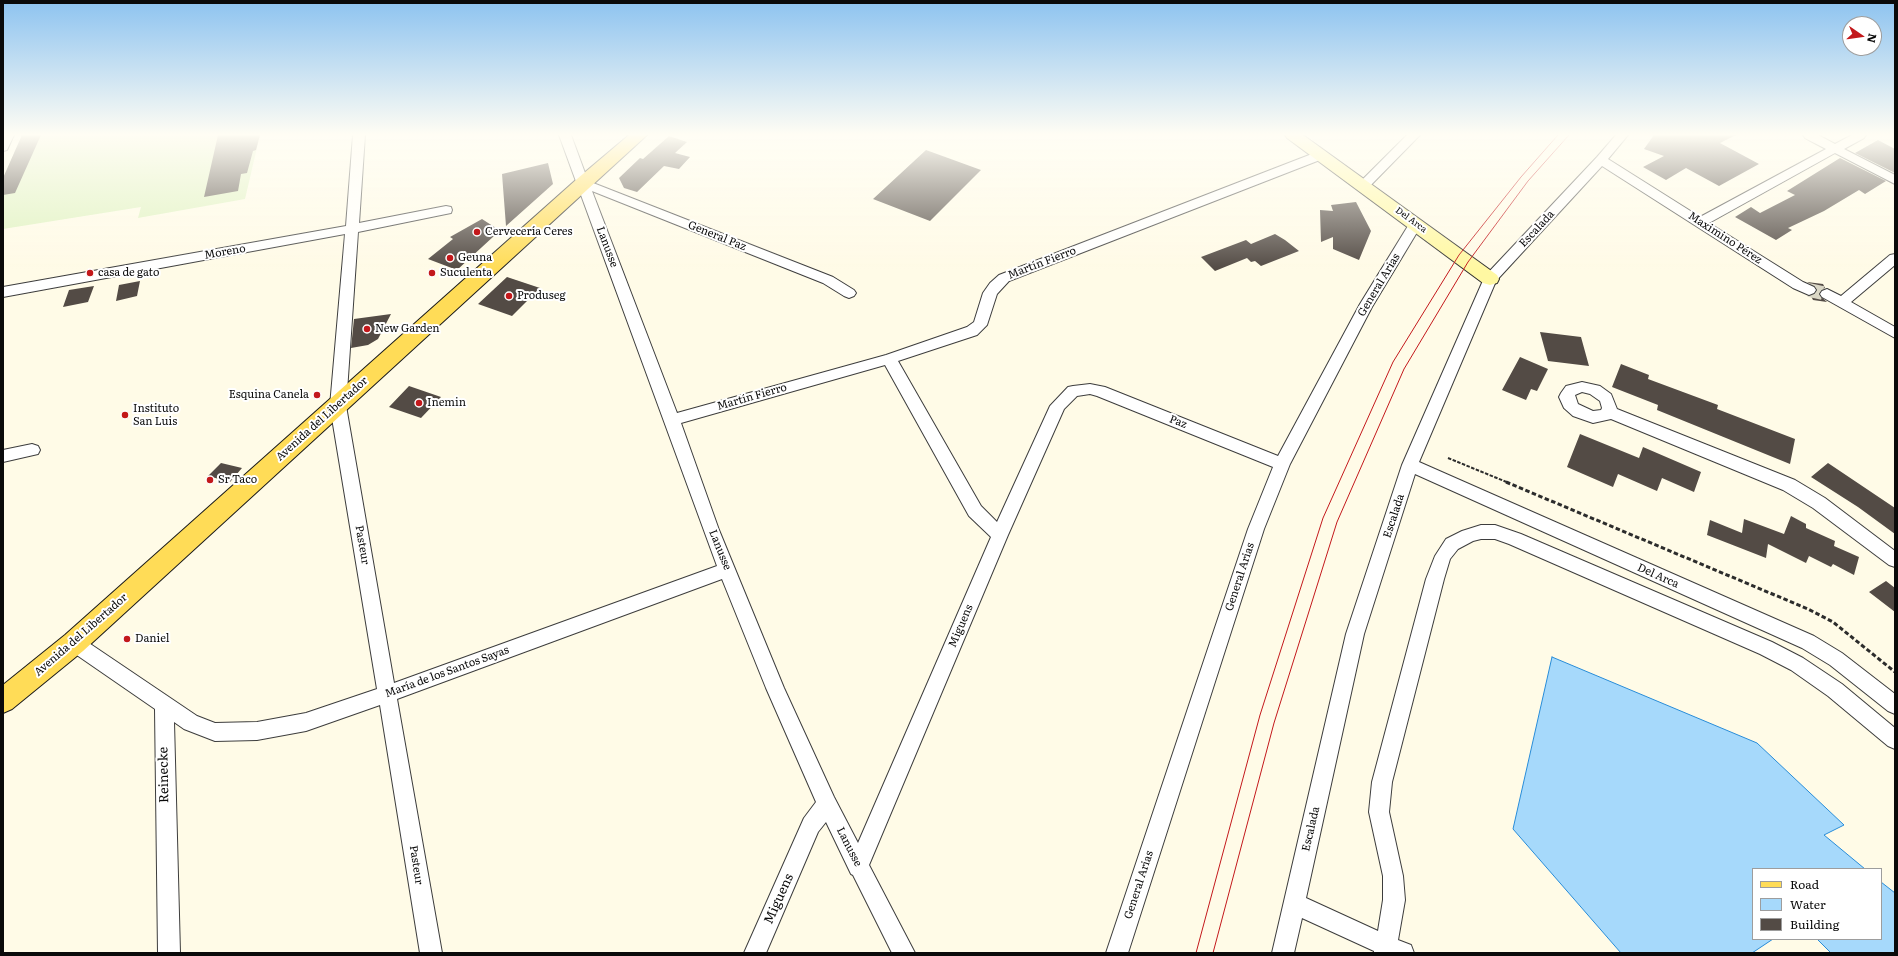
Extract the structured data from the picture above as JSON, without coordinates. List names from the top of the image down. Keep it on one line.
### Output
{"streets":{"main road":["Avenida del Libertador"],"street":["Del Arca","Escalada","General Paz","Maximino Pérez","Lanusse","Moreno","Martín Fierro","General Arias","Paz","Pasteur","Miguens","María de los Santos Sayas","Reinecke"]},"crossings":[["Del Arca","Escalada"],["Del Arca","General Arias"],["General Paz","Lanusse"],["General Paz","Avenida del Libertador"],["Lanusse","Martín Fierro"],["Lanusse","Avenida del Libertador"],["Lanusse","Miguens"],["Lanusse","María de los Santos Sayas"],["Moreno","Pasteur"],["General Arias","Paz"],["Avenida del Libertador","Pasteur"],["Paz","Miguens"],["Pasteur","María de los Santos Sayas"],["María de los Santos Sayas","Reinecke"]],"places":["Cervecería Ceres","Geuna","casa de gato","Suculenta","Produseg","New Garden","Esquina Canela","Inemin","Instituto San Luis","Sr Taco","Daniel"],"legend":["Road","Water","Building"],"north":"right"}
